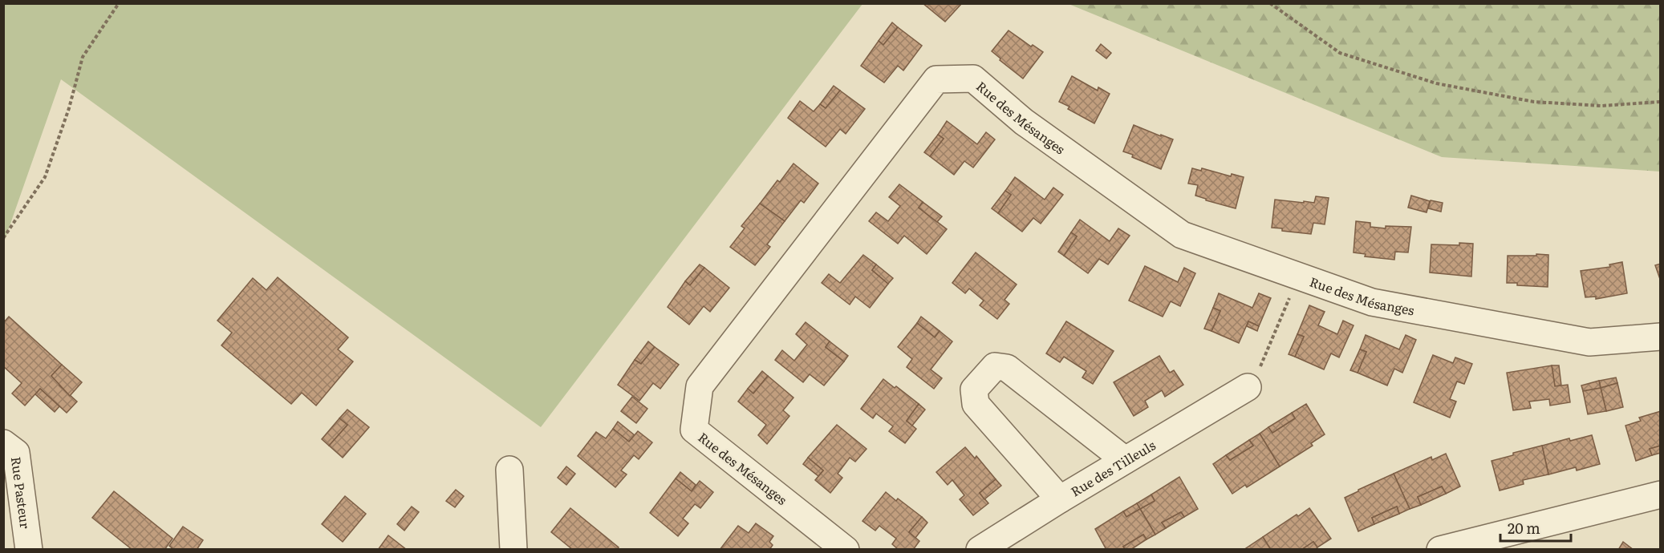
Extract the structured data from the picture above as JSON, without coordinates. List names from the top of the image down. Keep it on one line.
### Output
{"streets":{"street":["Rue des Mésanges","Rue des Tilleuls","Rue Pasteur"]},"scale_bar":"20 m"}
